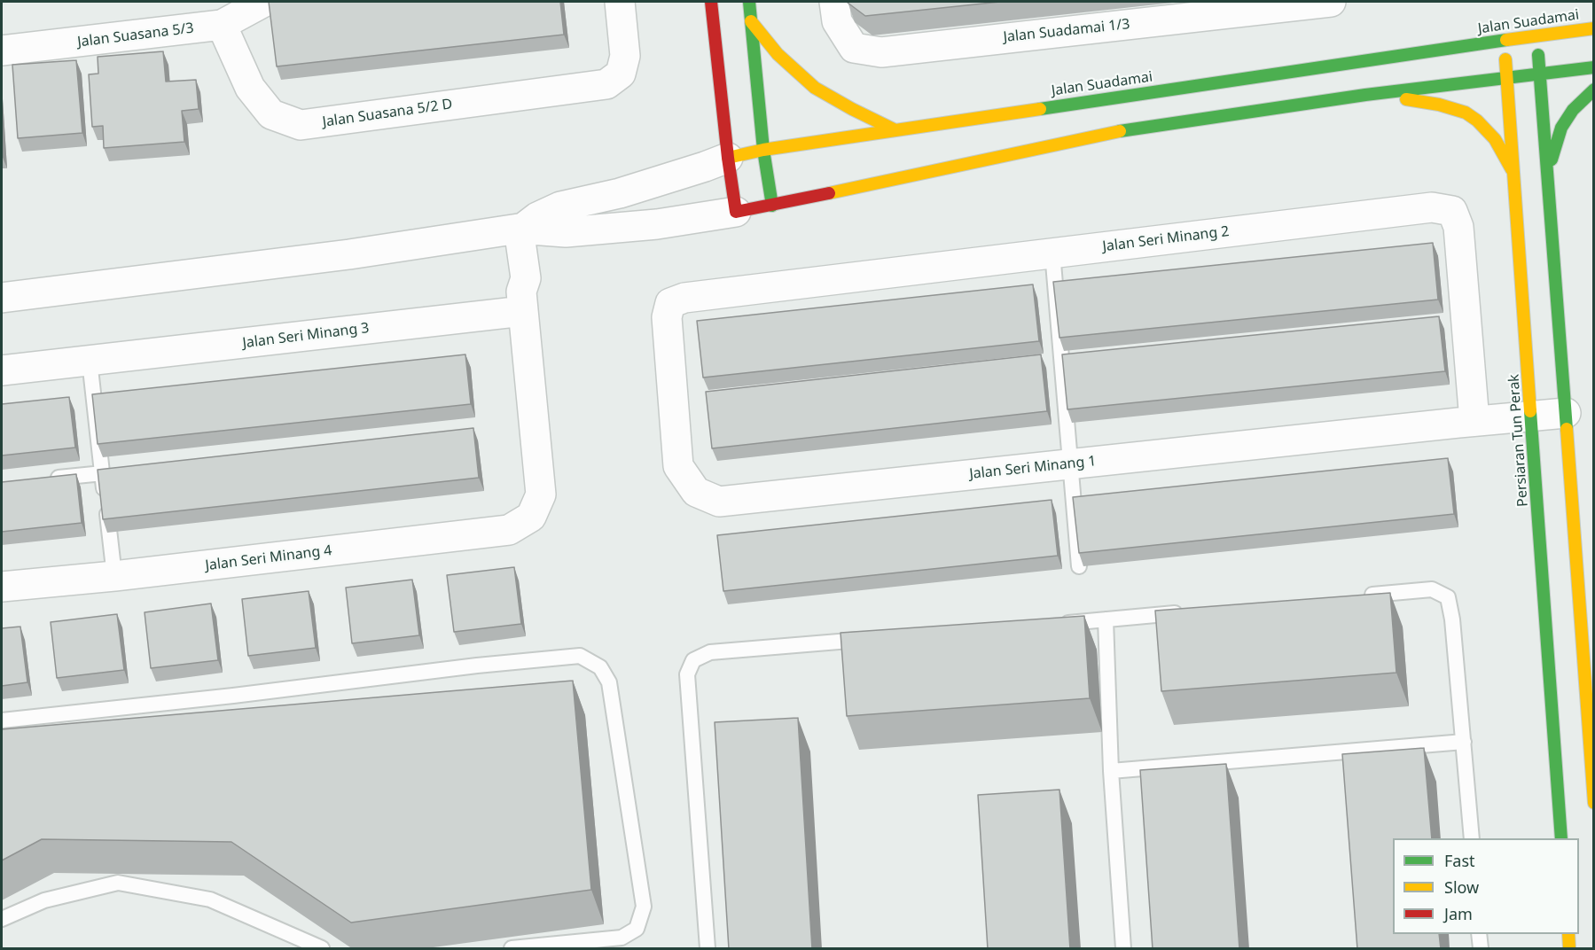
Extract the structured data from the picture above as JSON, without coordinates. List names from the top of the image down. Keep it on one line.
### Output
{"streets":{"main road":["Jalan Suadamai","Persiaran Tun Perak"],"street":["Jalan Suadamai 1/3","Jalan Suasana 5/3","Jalan Suasana 5/2 D","Jalan Seri Minang 2","Jalan Seri Minang 3","Jalan Seri Minang 1","Jalan Seri Minang 4"]},"crossings":[["Jalan Suadamai","Persiaran Tun Perak"],["Jalan Suasana 5/3","Jalan Suasana 5/2 D"],["Jalan Seri Minang 2","Jalan Seri Minang 1"],["Jalan Seri Minang 3","Jalan Seri Minang 4"],["Persiaran Tun Perak","Jalan Seri Minang 1"]],"legend":["Fast","Slow","Jam"]}
